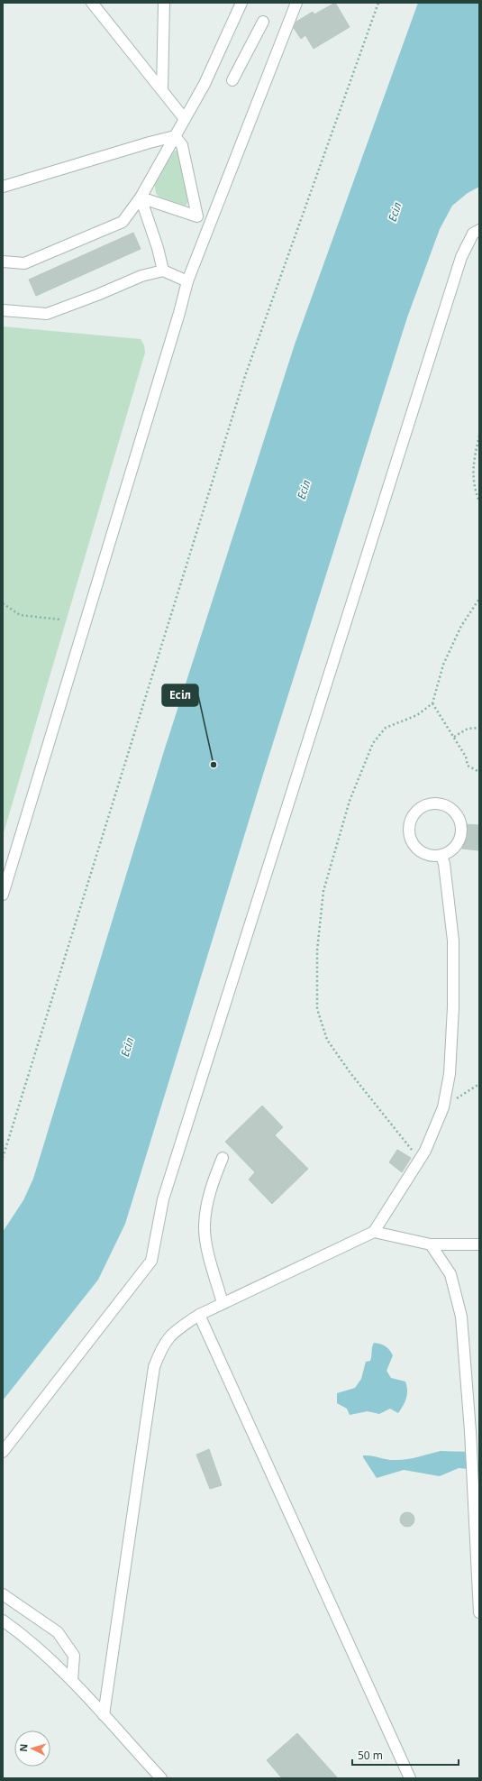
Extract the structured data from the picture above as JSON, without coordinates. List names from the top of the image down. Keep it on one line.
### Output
{"water":["Есіл"],"places":["Есіл"],"scale_bar":"50 m","north":"left"}
